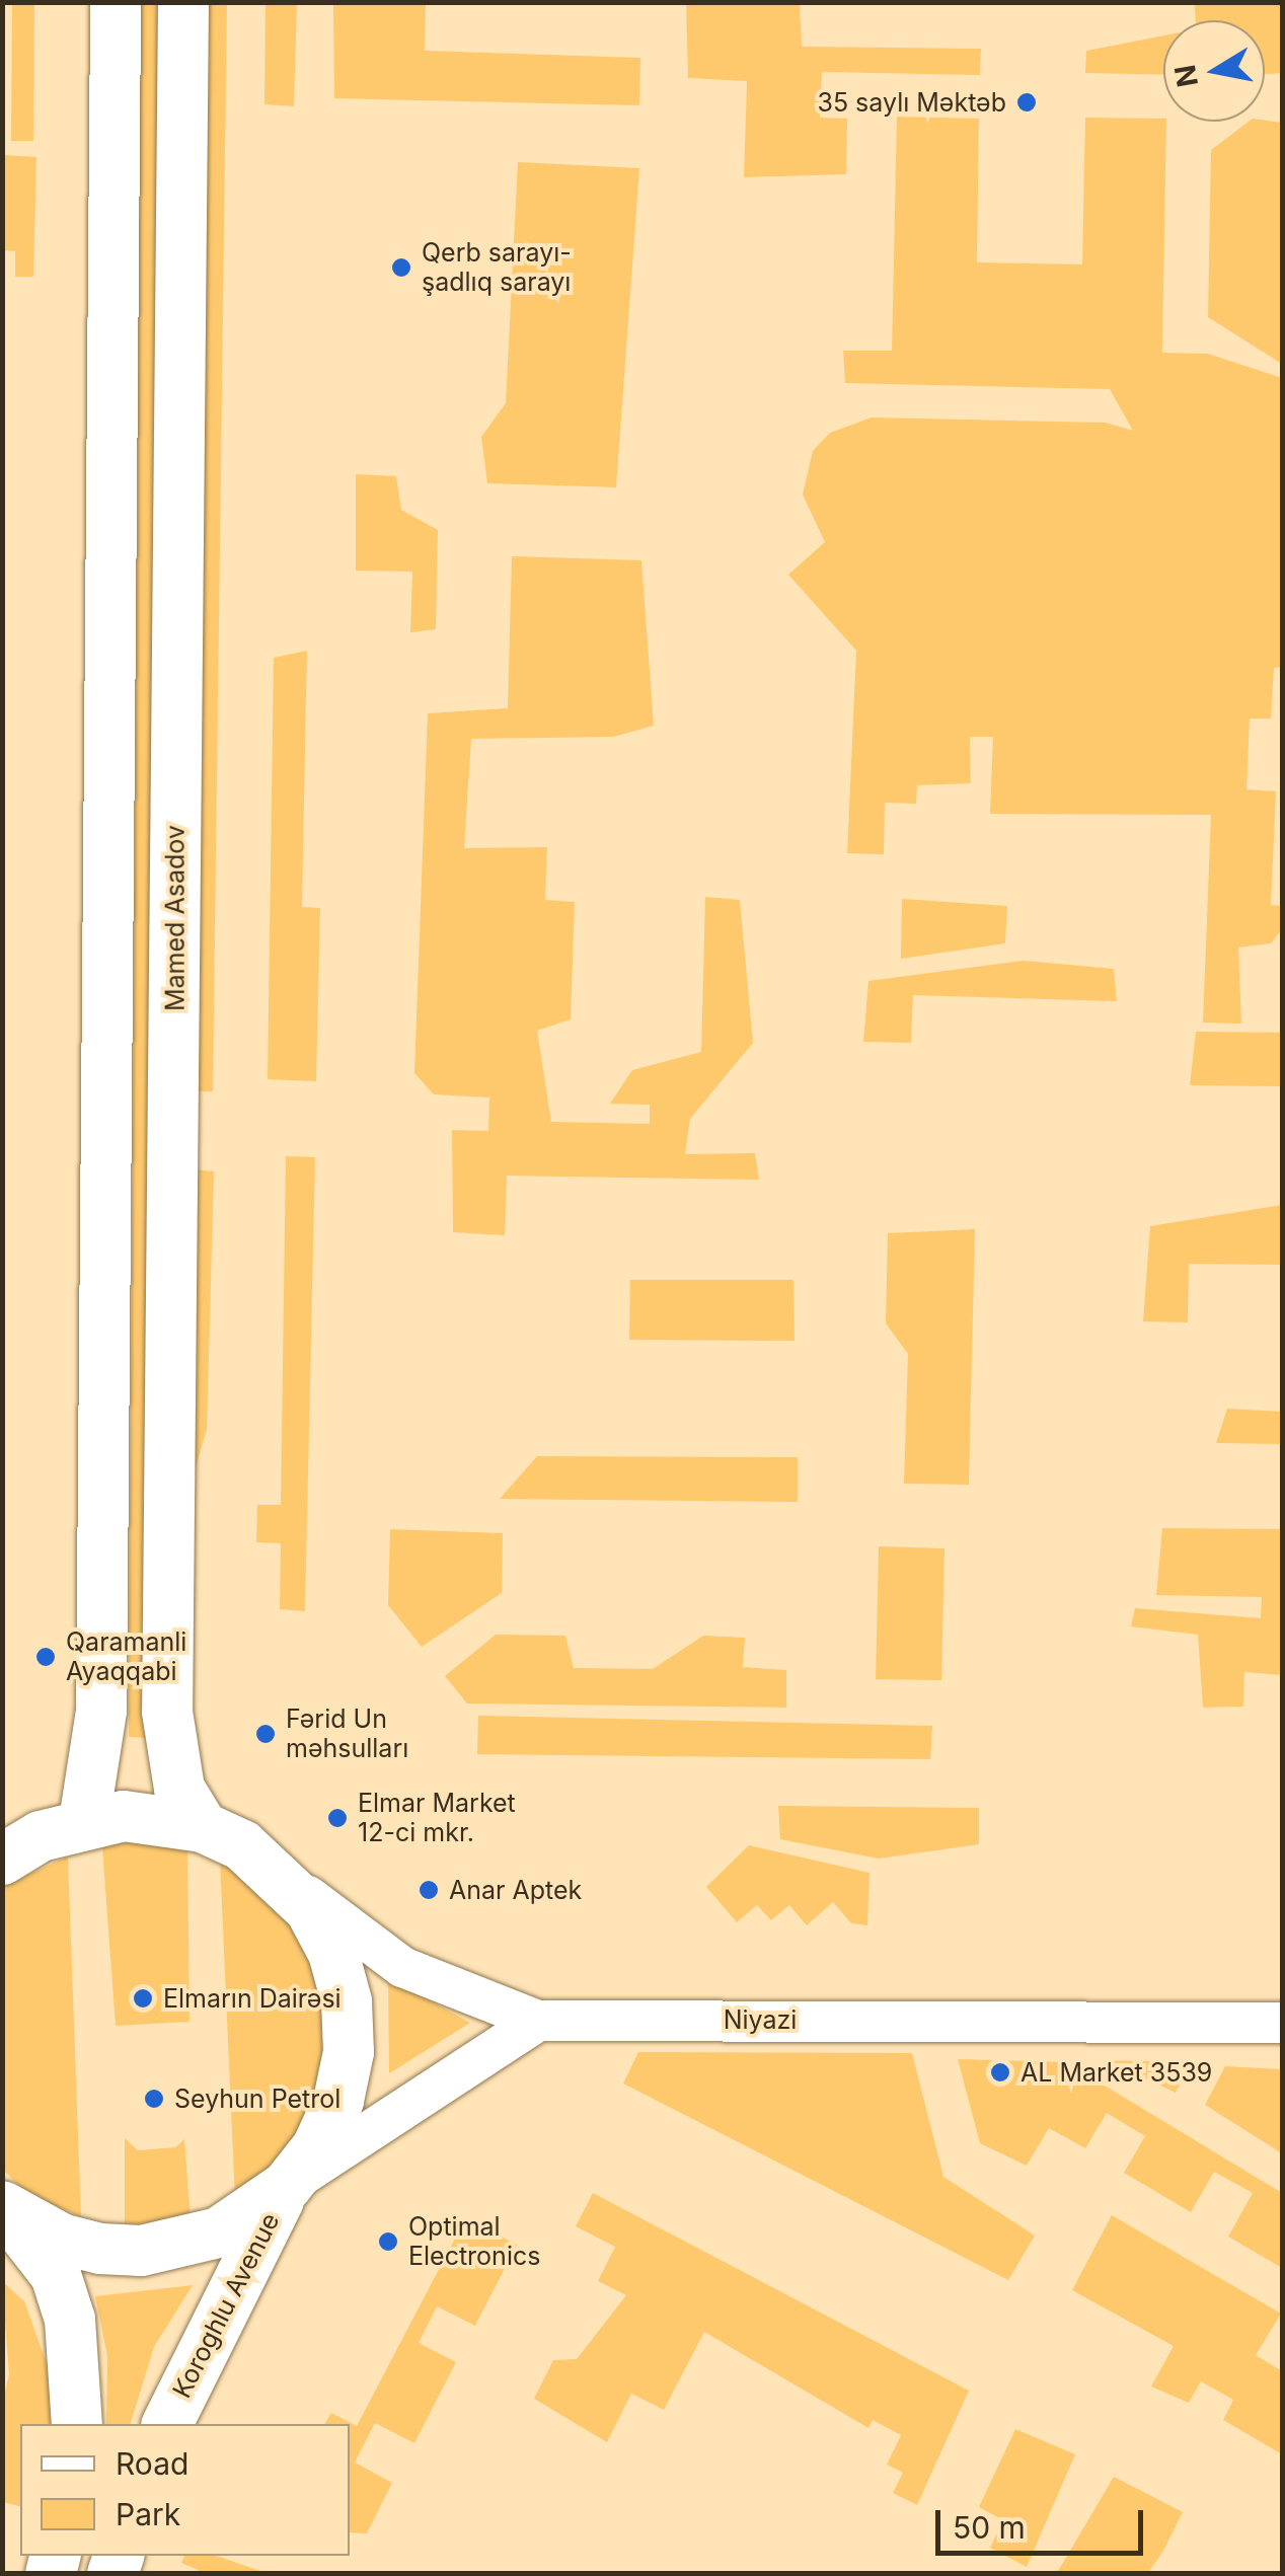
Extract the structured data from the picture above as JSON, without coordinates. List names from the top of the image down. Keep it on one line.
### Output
{"streets":{"main road":["Mamed Asadov","Koroghlu Avenue"],"street":["Niyazi"]},"places":["35 saylı Məktəb","Qerb sarayı- şadlıq sarayı","Qaramanli Ayaqqabi","Fərid Un məhsulları","Elmar Market 12-ci mkr.","Anar Aptek","Elmarın Dairəsi","AL Market 3539","Seyhun Petrol","Optimal Electronics"],"legend":["Road","Park"],"scale_bar":"50 m","north":"left"}
